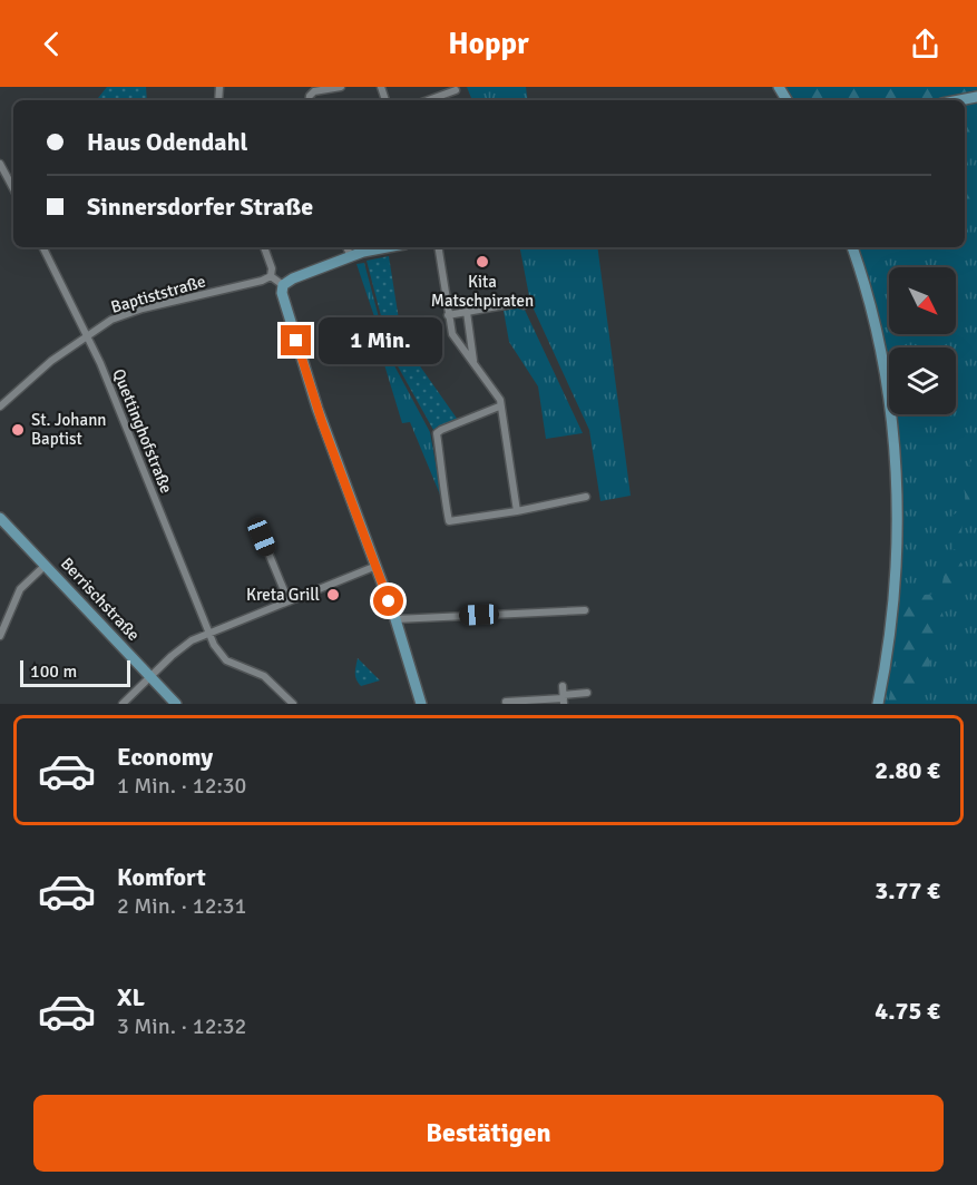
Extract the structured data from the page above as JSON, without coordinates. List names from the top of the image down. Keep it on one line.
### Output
{"streets":{"street":["Baptiststraße","Quettinghofstraße","Berrischstraße"]},"crossings":[["Baptiststraße","Quettinghofstraße"]],"places":["Kita Matschpiraten","St. Johann Baptist","Kreta Grill"],"scale_bar":"100 m","north":"bottom right","page":{"header":"Hoppr","banner":["Haus Odendahl","Sinnersdorfer Straße"],"bubble":"1 Min.","scale":"100 m","list":[{"name":"Economy","note":"1 Min. · 12:30","value":"2.80 €"},{"name":"Komfort","note":"2 Min. · 12:31","value":"3.77 €"},{"name":"XL","note":"3 Min. · 12:32","value":"4.75 €"}],"buttons":"Bestätigen"}}
